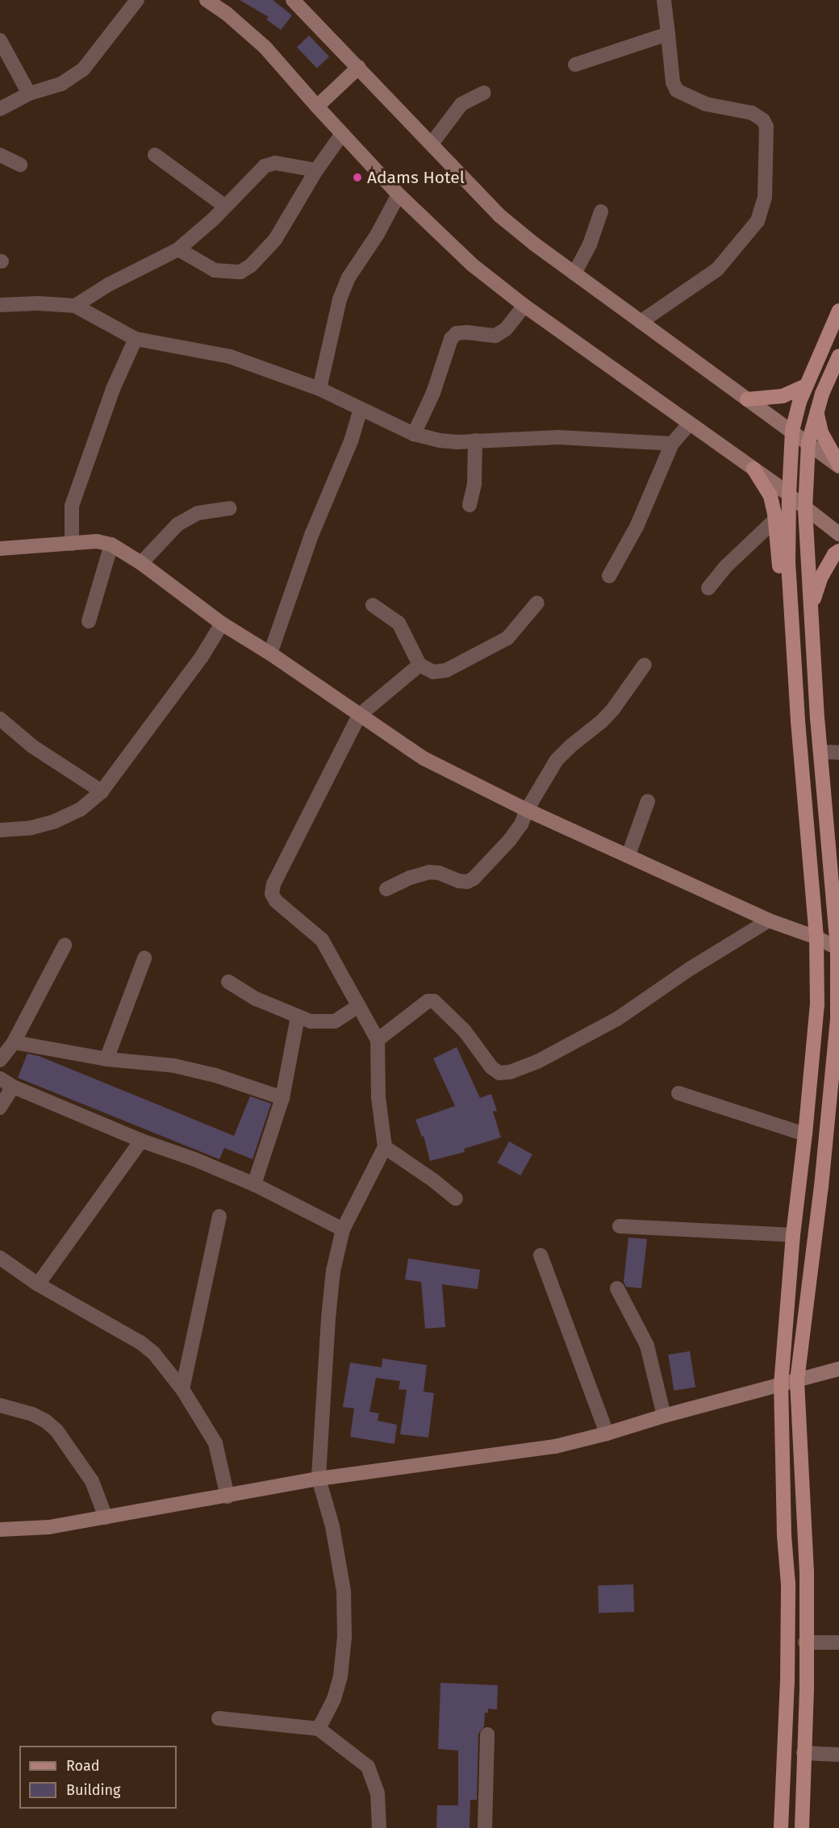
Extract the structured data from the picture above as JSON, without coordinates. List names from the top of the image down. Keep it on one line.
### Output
{"places":["Adams Hotel"],"legend":["Road","Building"]}
